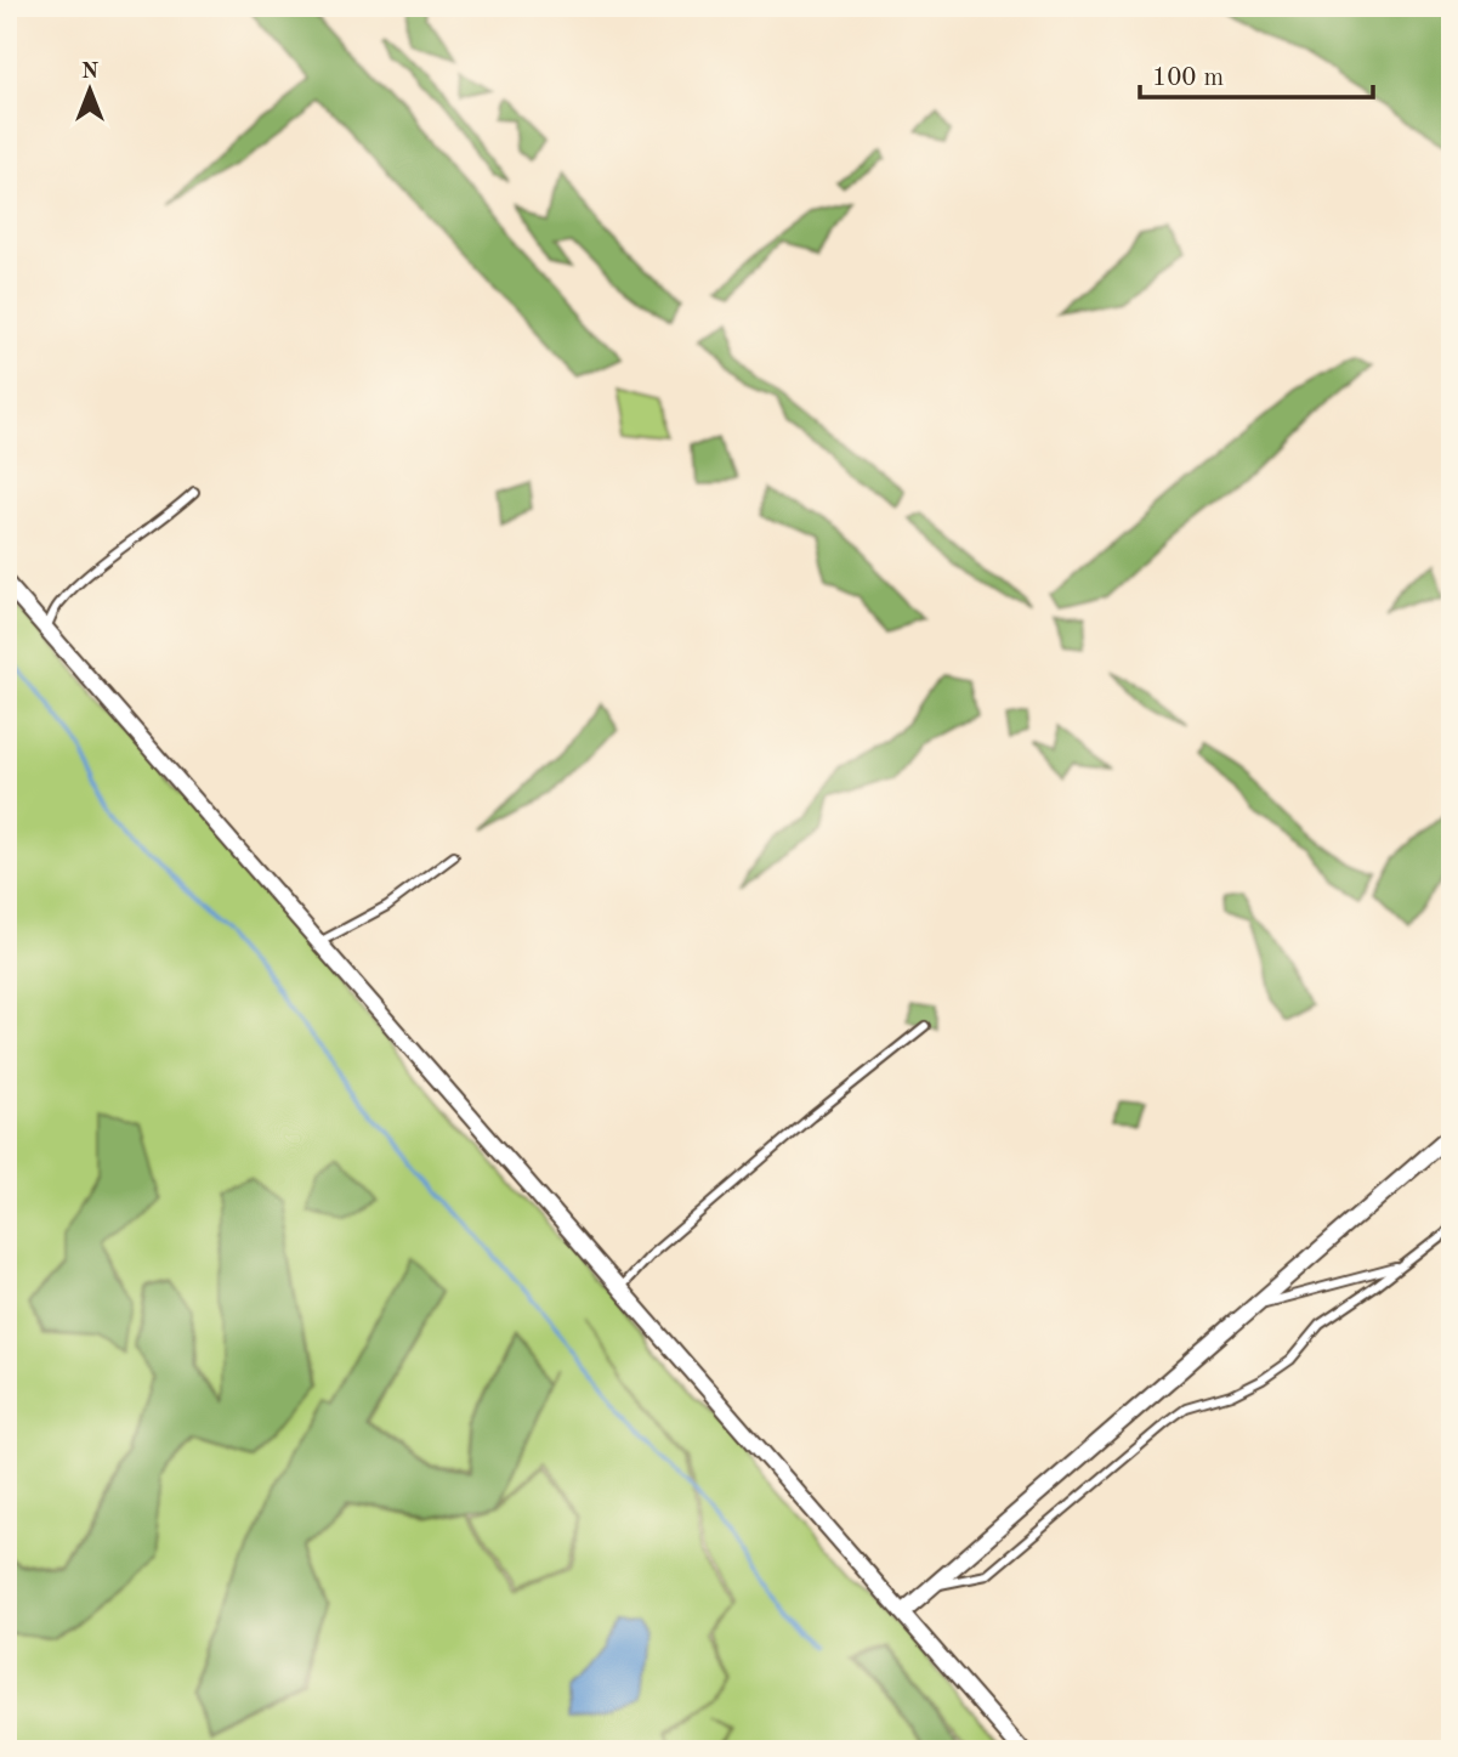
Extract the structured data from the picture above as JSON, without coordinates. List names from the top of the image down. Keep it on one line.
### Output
{"scale_bar":"100 m","north":"top"}
